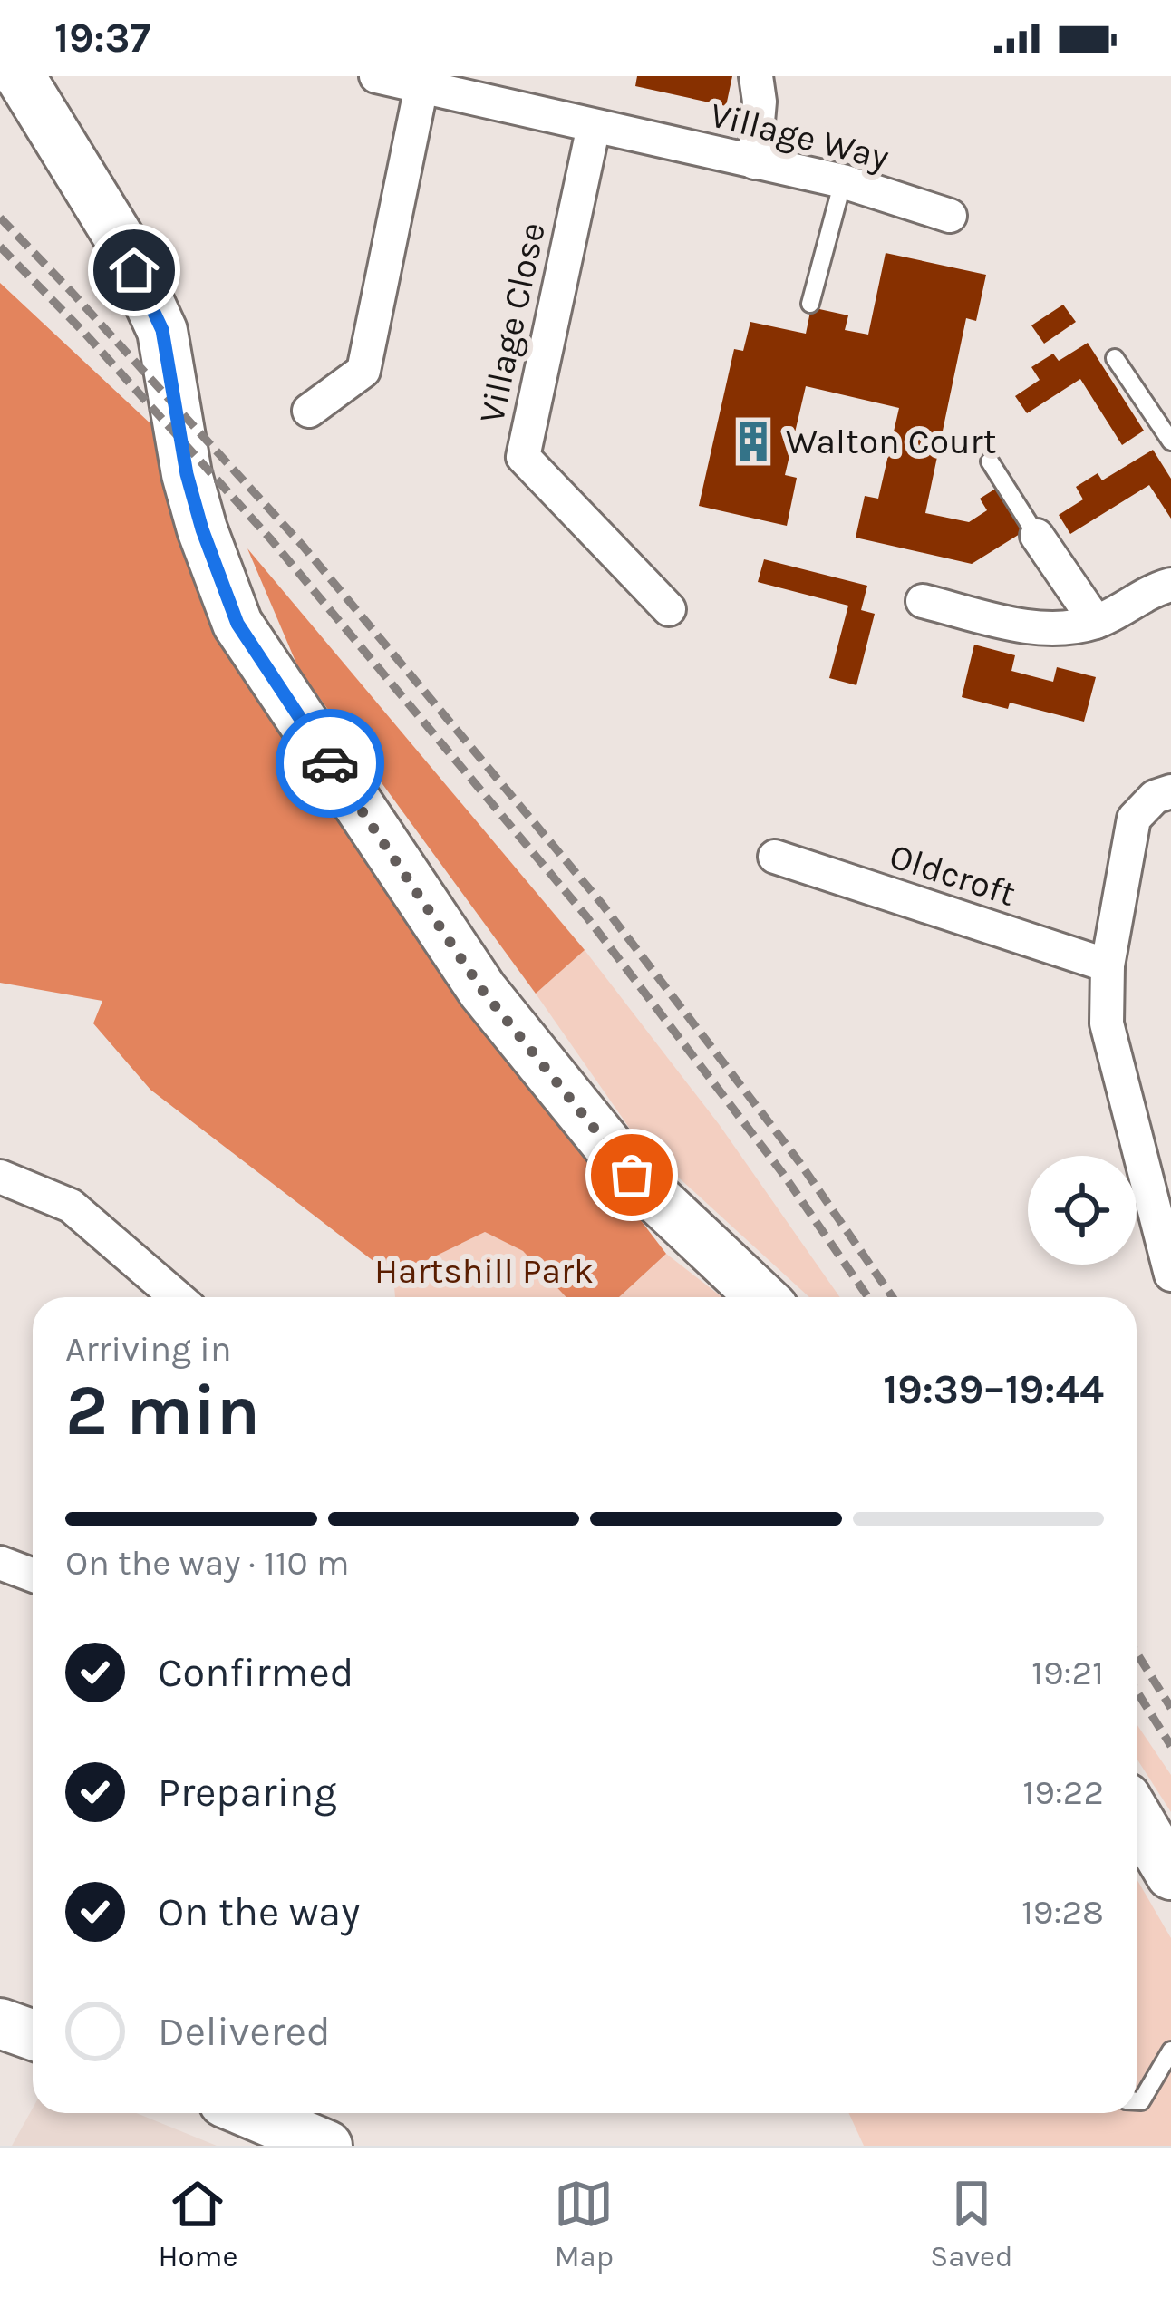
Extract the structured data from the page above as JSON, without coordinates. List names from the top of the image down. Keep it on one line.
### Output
{"streets":{"street":["Village Way","Village Close","Oldcroft"]},"crossings":[["Village Way","Village Close"]],"parks":["Hartshill Park"],"places":{"building":["Walton Court"]},"page":{"status":"19:37","heading":["2 min","Arriving in","19:39–19:44"],"bar":"On the way · 110 m","list":[["Confirmed","19:21"],["Preparing","19:22"],["On the way","19:28"],"Delivered"],"tabs":["Home","Map","Saved"]}}
